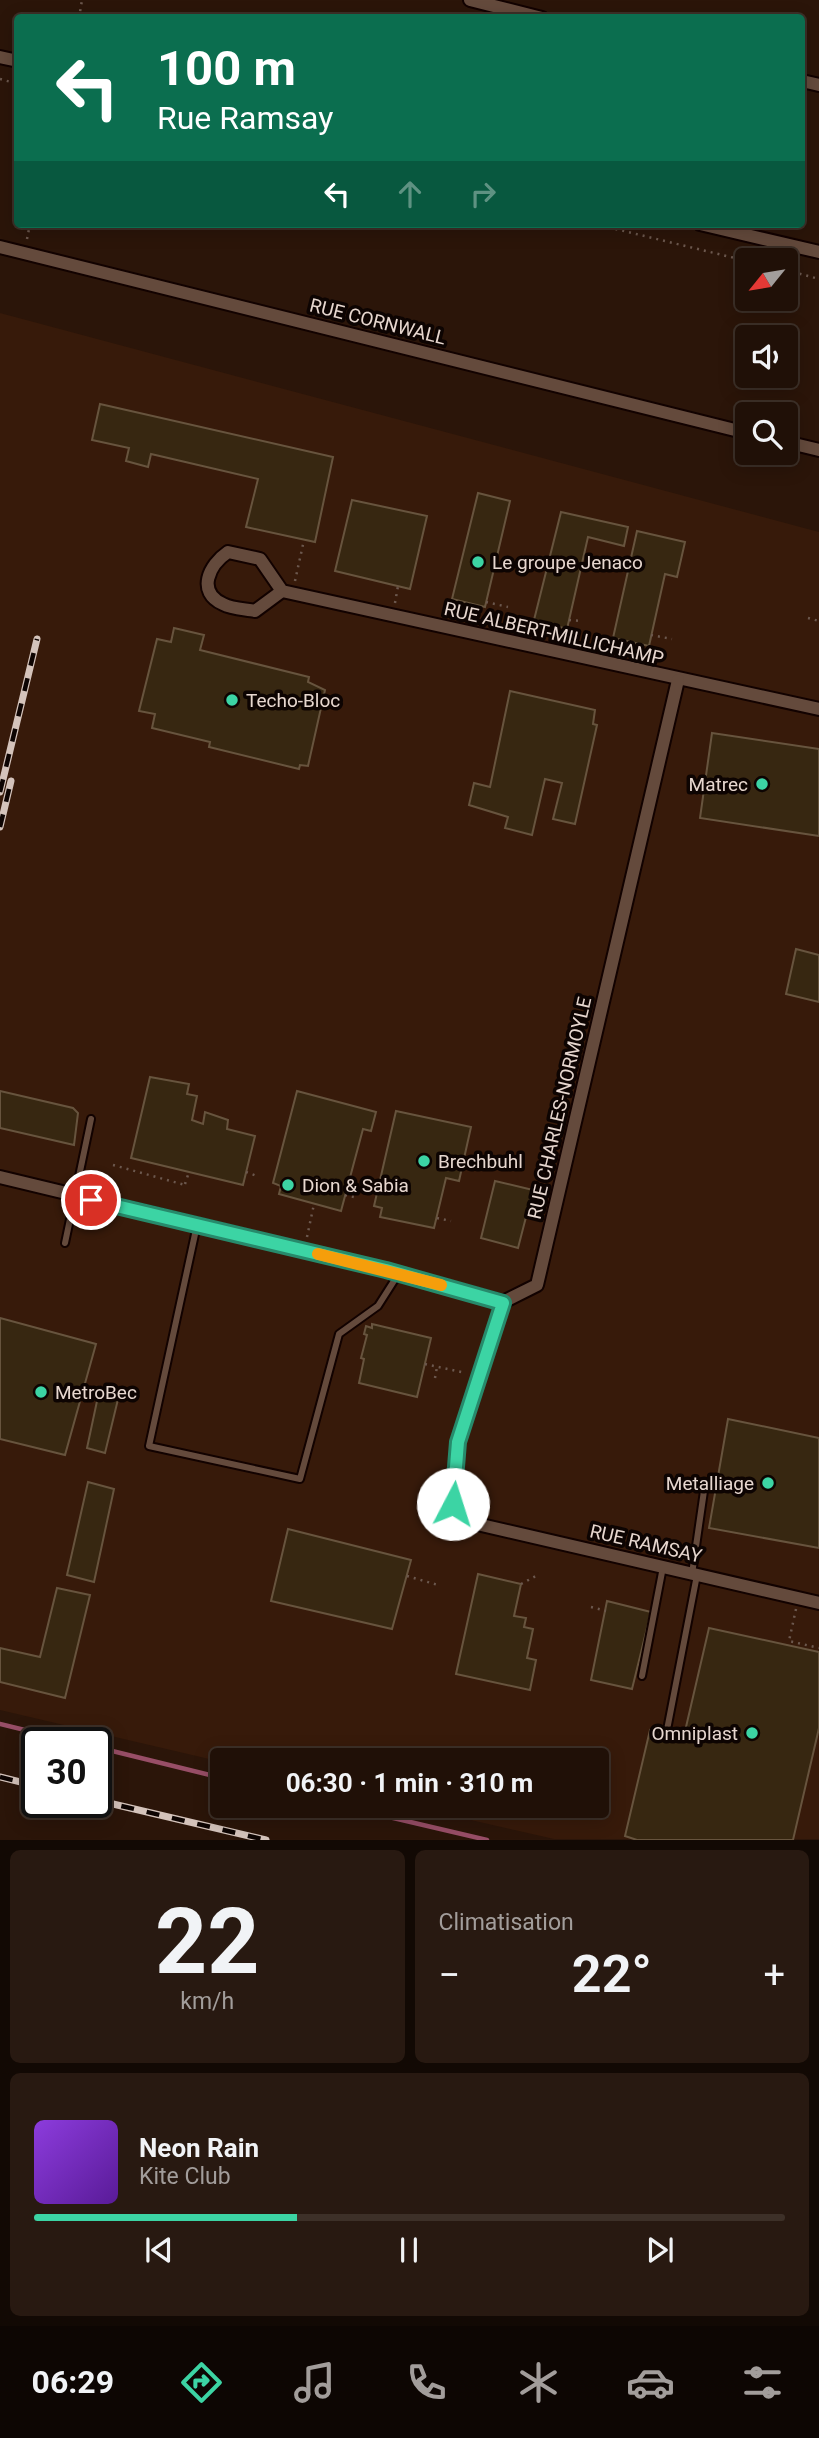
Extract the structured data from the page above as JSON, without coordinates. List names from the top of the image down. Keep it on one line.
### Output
{"streets":{"street":["RUE CORNWALL","RUE ALBERT-MILLICHAMP","RUE CHARLES-NORMOYLE","RUE RAMSAY"]},"crossings":[["RUE ALBERT-MILLICHAMP","RUE CHARLES-NORMOYLE"]],"places":["Le groupe Jenaco","Techo-Bloc","Matrec","Brechbuhl","Dion & Sabia","MetroBec","Metalliage","Omniplast"],"north":"bottom left","page":{"turn":["100 m","Rue Ramsay"],"limit":"30","trip":"06:30 · 1 min · 310 m","tile":[["22","km/h"],"Climatisation"],"heat":["−","22°","+"],"song":["Neon Rain","Kite Club"],"tabs":"06:29"}}
